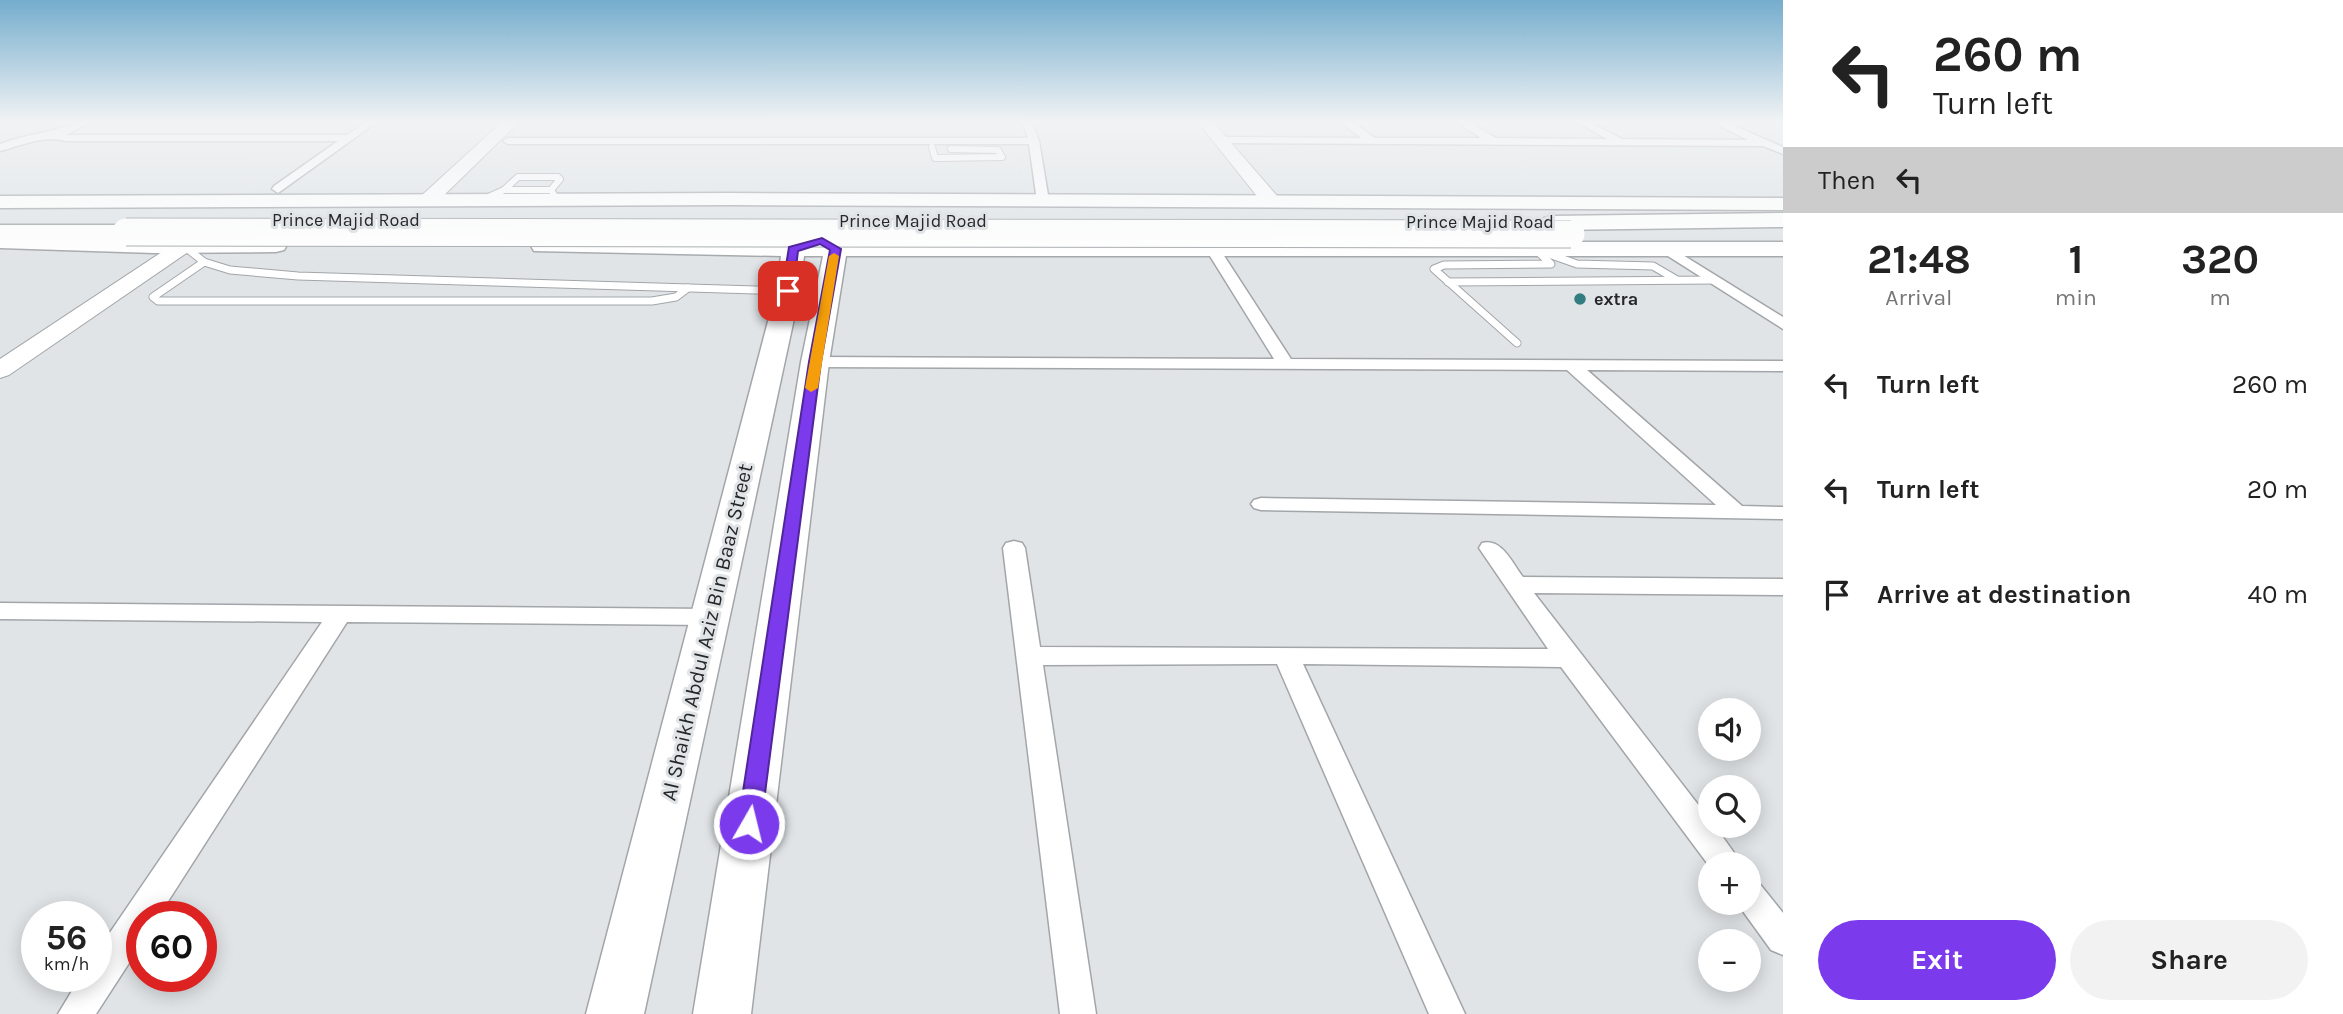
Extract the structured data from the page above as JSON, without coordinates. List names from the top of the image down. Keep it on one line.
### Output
{"streets":{"highway":["Prince Majid Road"],"main road":["Al Shaikh Abdul Aziz Bin Baaz Street"]},"places":["extra"],"page":{"turn":["260 m","Turn left"],"then":"Then","eta":["21:48","Arrival","1","min","320","m"],"list":[{"name":"Turn left","value":"260 m"},{"name":"Turn left","value":"20 m"},{"name":"Arrive at destination","value":"40 m"}],"map_buttons":["+","−"],"speed":"56 km/h","limit":"60","buttons":["Exit","Share"]}}
